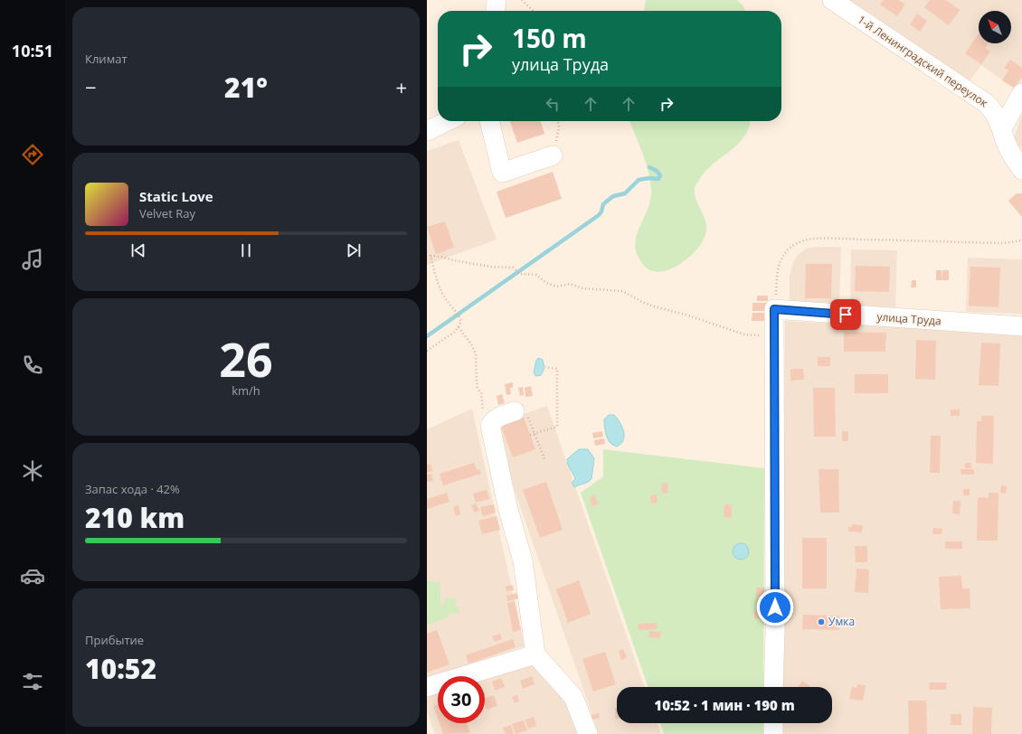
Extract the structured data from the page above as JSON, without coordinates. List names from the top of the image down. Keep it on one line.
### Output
{"streets":{"street":["1-й Ленинградский переулок","улица Труда"]},"places":["Умка"],"north":"top left","page":{"tabs":"10:51","tile":["Климат",["26","km/h"],["Запас хода · 42%","210 km"],["Прибытие","10:52"]],"turn":["150 m","улица Труда"],"heat":["−","21°","+"],"song":["Static Love","Velvet Ray"],"limit":"30","trip":"10:52 · 1 мин · 190 m"}}
